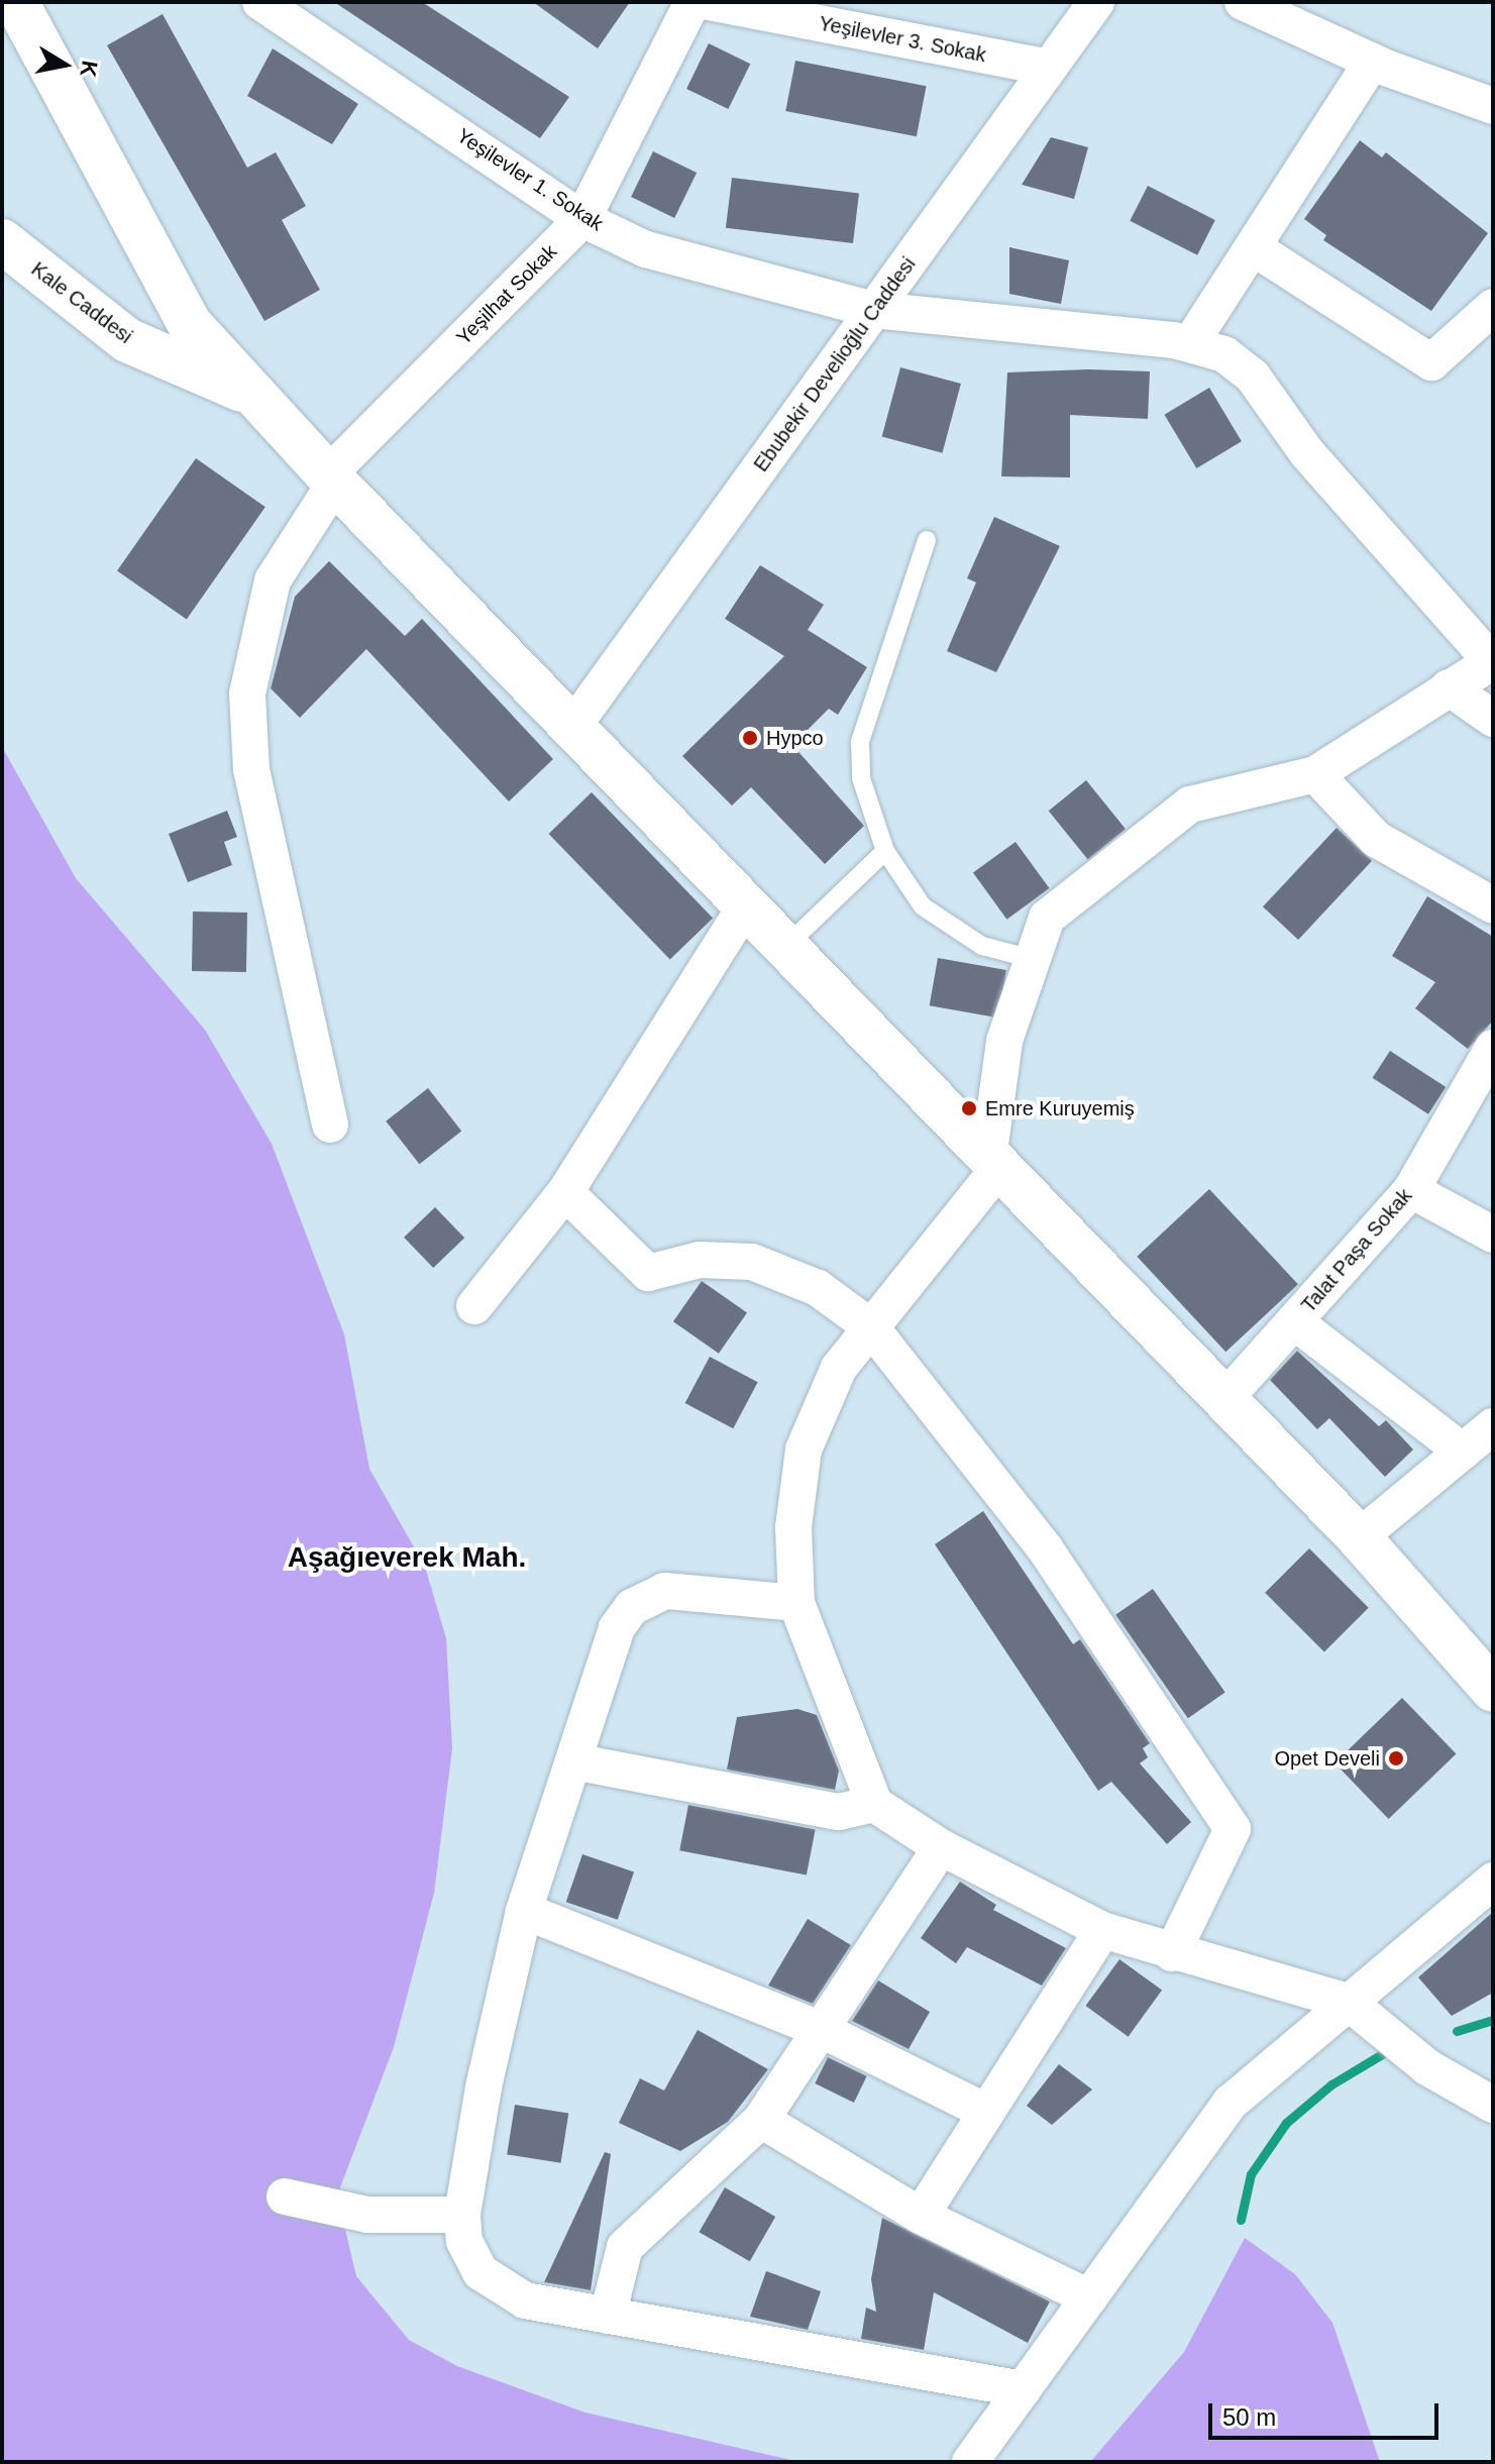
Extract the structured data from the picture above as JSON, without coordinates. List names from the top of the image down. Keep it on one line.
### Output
{"streets":{"main road":["Kale Caddesi"],"street":["Yeşilevler 3. Sokak","Yeşilevler 1. Sokak","Yeşilhat Sokak","Ebubekir Develioğlu Caddesi","Talat Paşa Sokak"]},"crossings":[["Yeşilevler 3. Sokak","Ebubekir Develioğlu Caddesi"],["Yeşilevler 1. Sokak","Yeşilhat Sokak"],["Yeşilevler 1. Sokak","Ebubekir Develioğlu Caddesi"]],"districts":["Aşağıeverek Mah."],"places":["Hypco","Emre Kuruyemiş","Opet Develi"],"scale_bar":"50 m","north":"right"}
